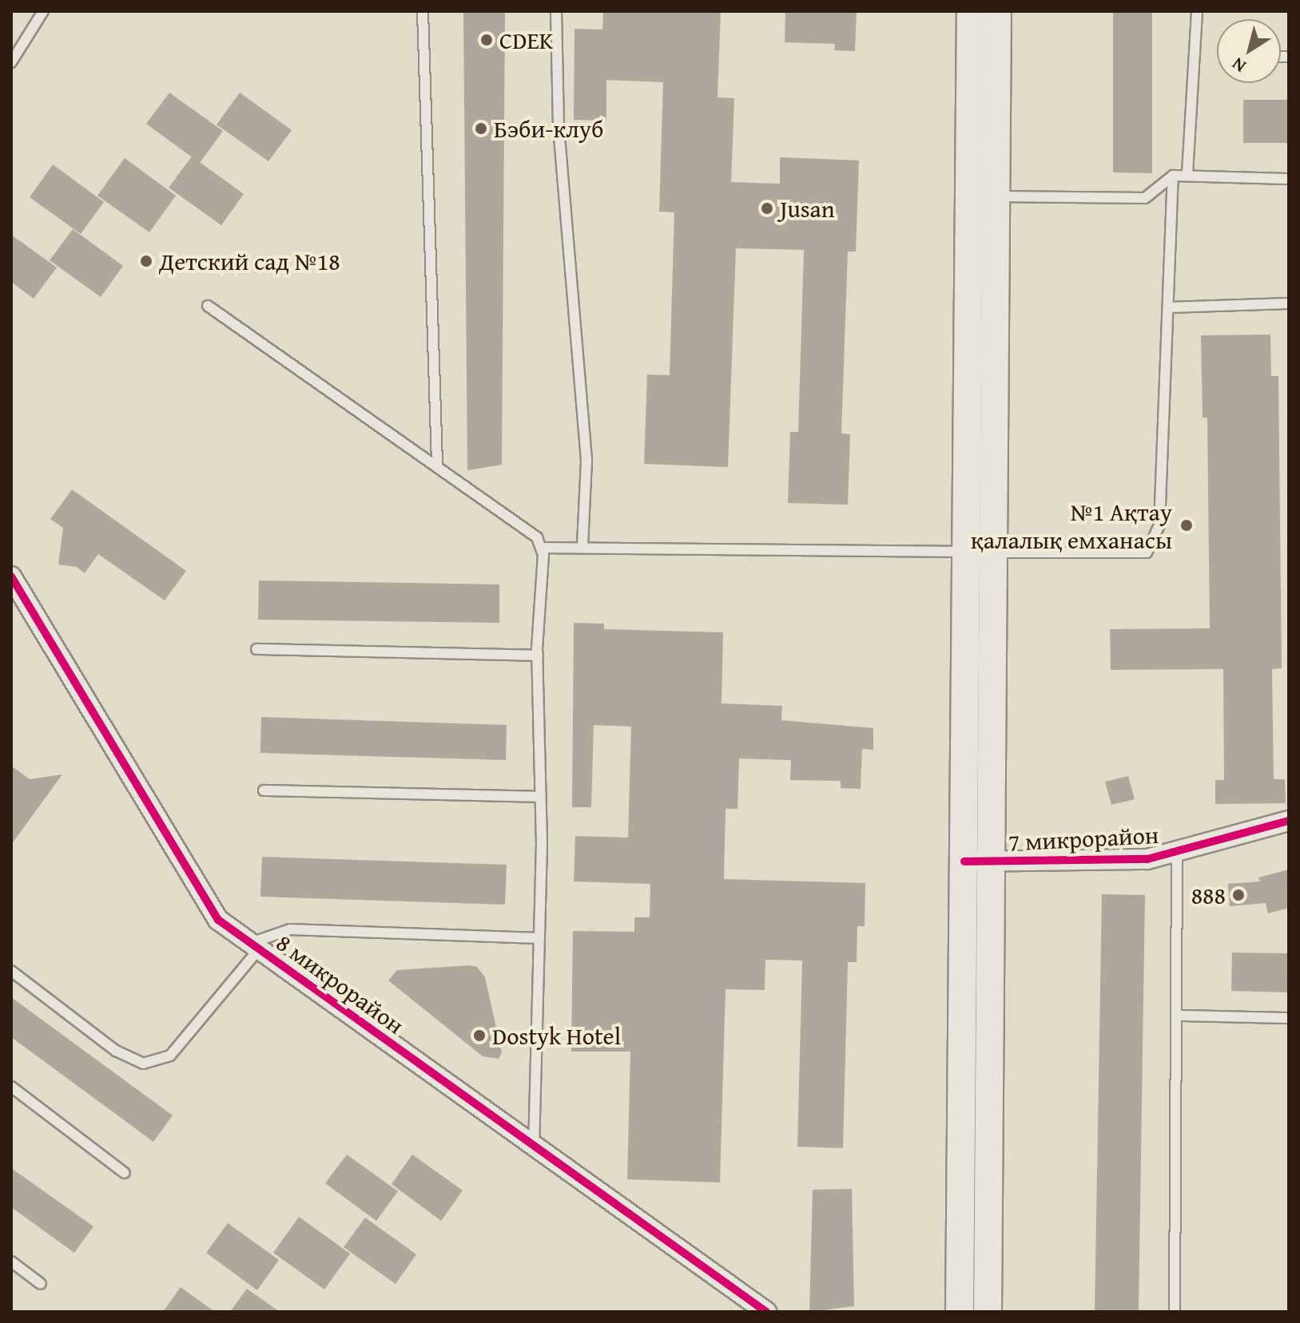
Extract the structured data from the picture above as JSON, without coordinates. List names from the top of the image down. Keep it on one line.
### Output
{"streets":{"street":["7 микрорайон","8 микрорайон"]},"places":["CDEK","Бэби-клуб","Jusan","Детский сад №18","№1 Ақтау қалалық емханасы","888","Dostyk Hotel"],"north":"bottom left"}
